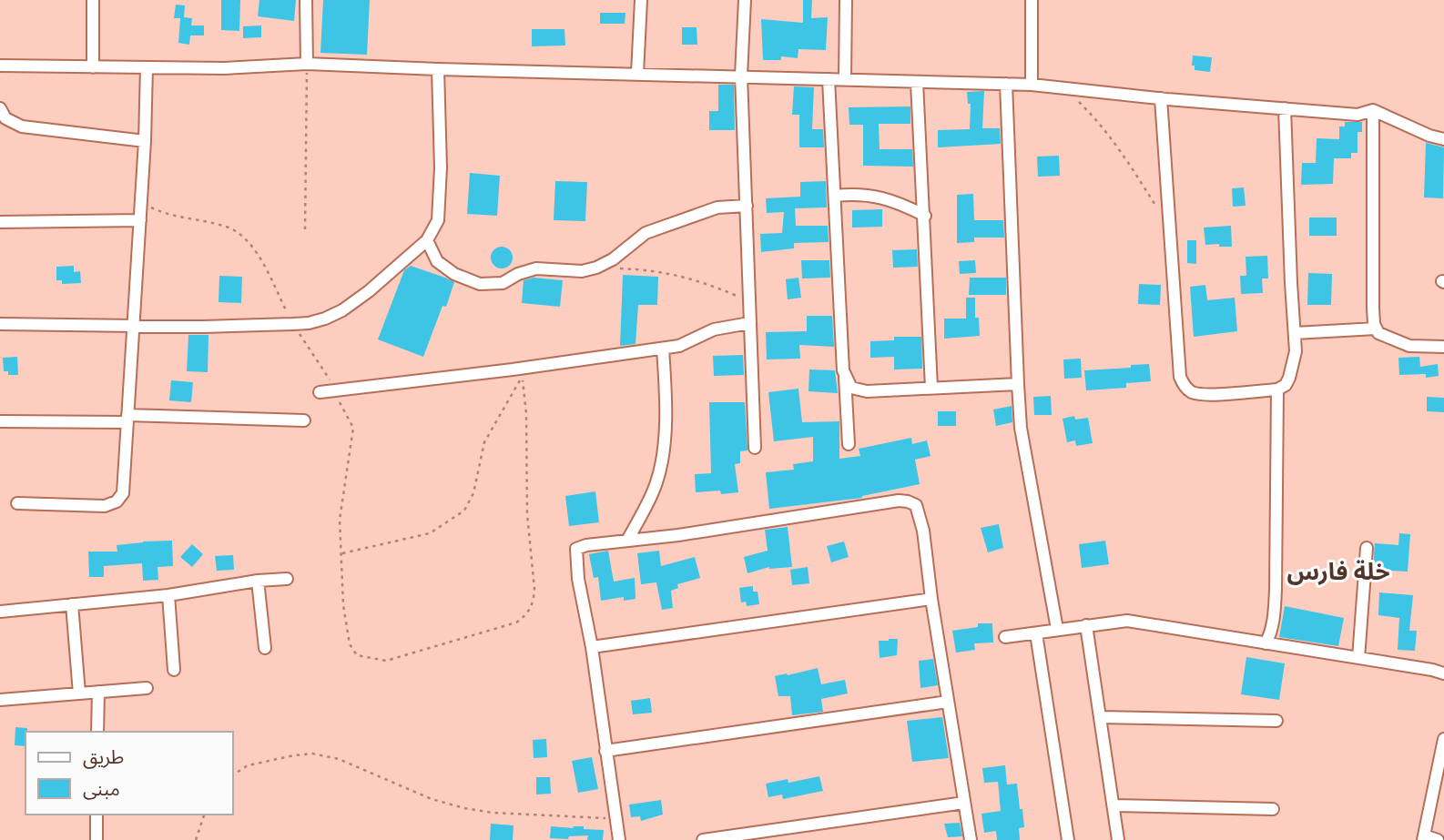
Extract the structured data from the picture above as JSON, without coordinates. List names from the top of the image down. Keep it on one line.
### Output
{"districts":["خلة فارس"],"legend":["طريق","مبنى"]}
